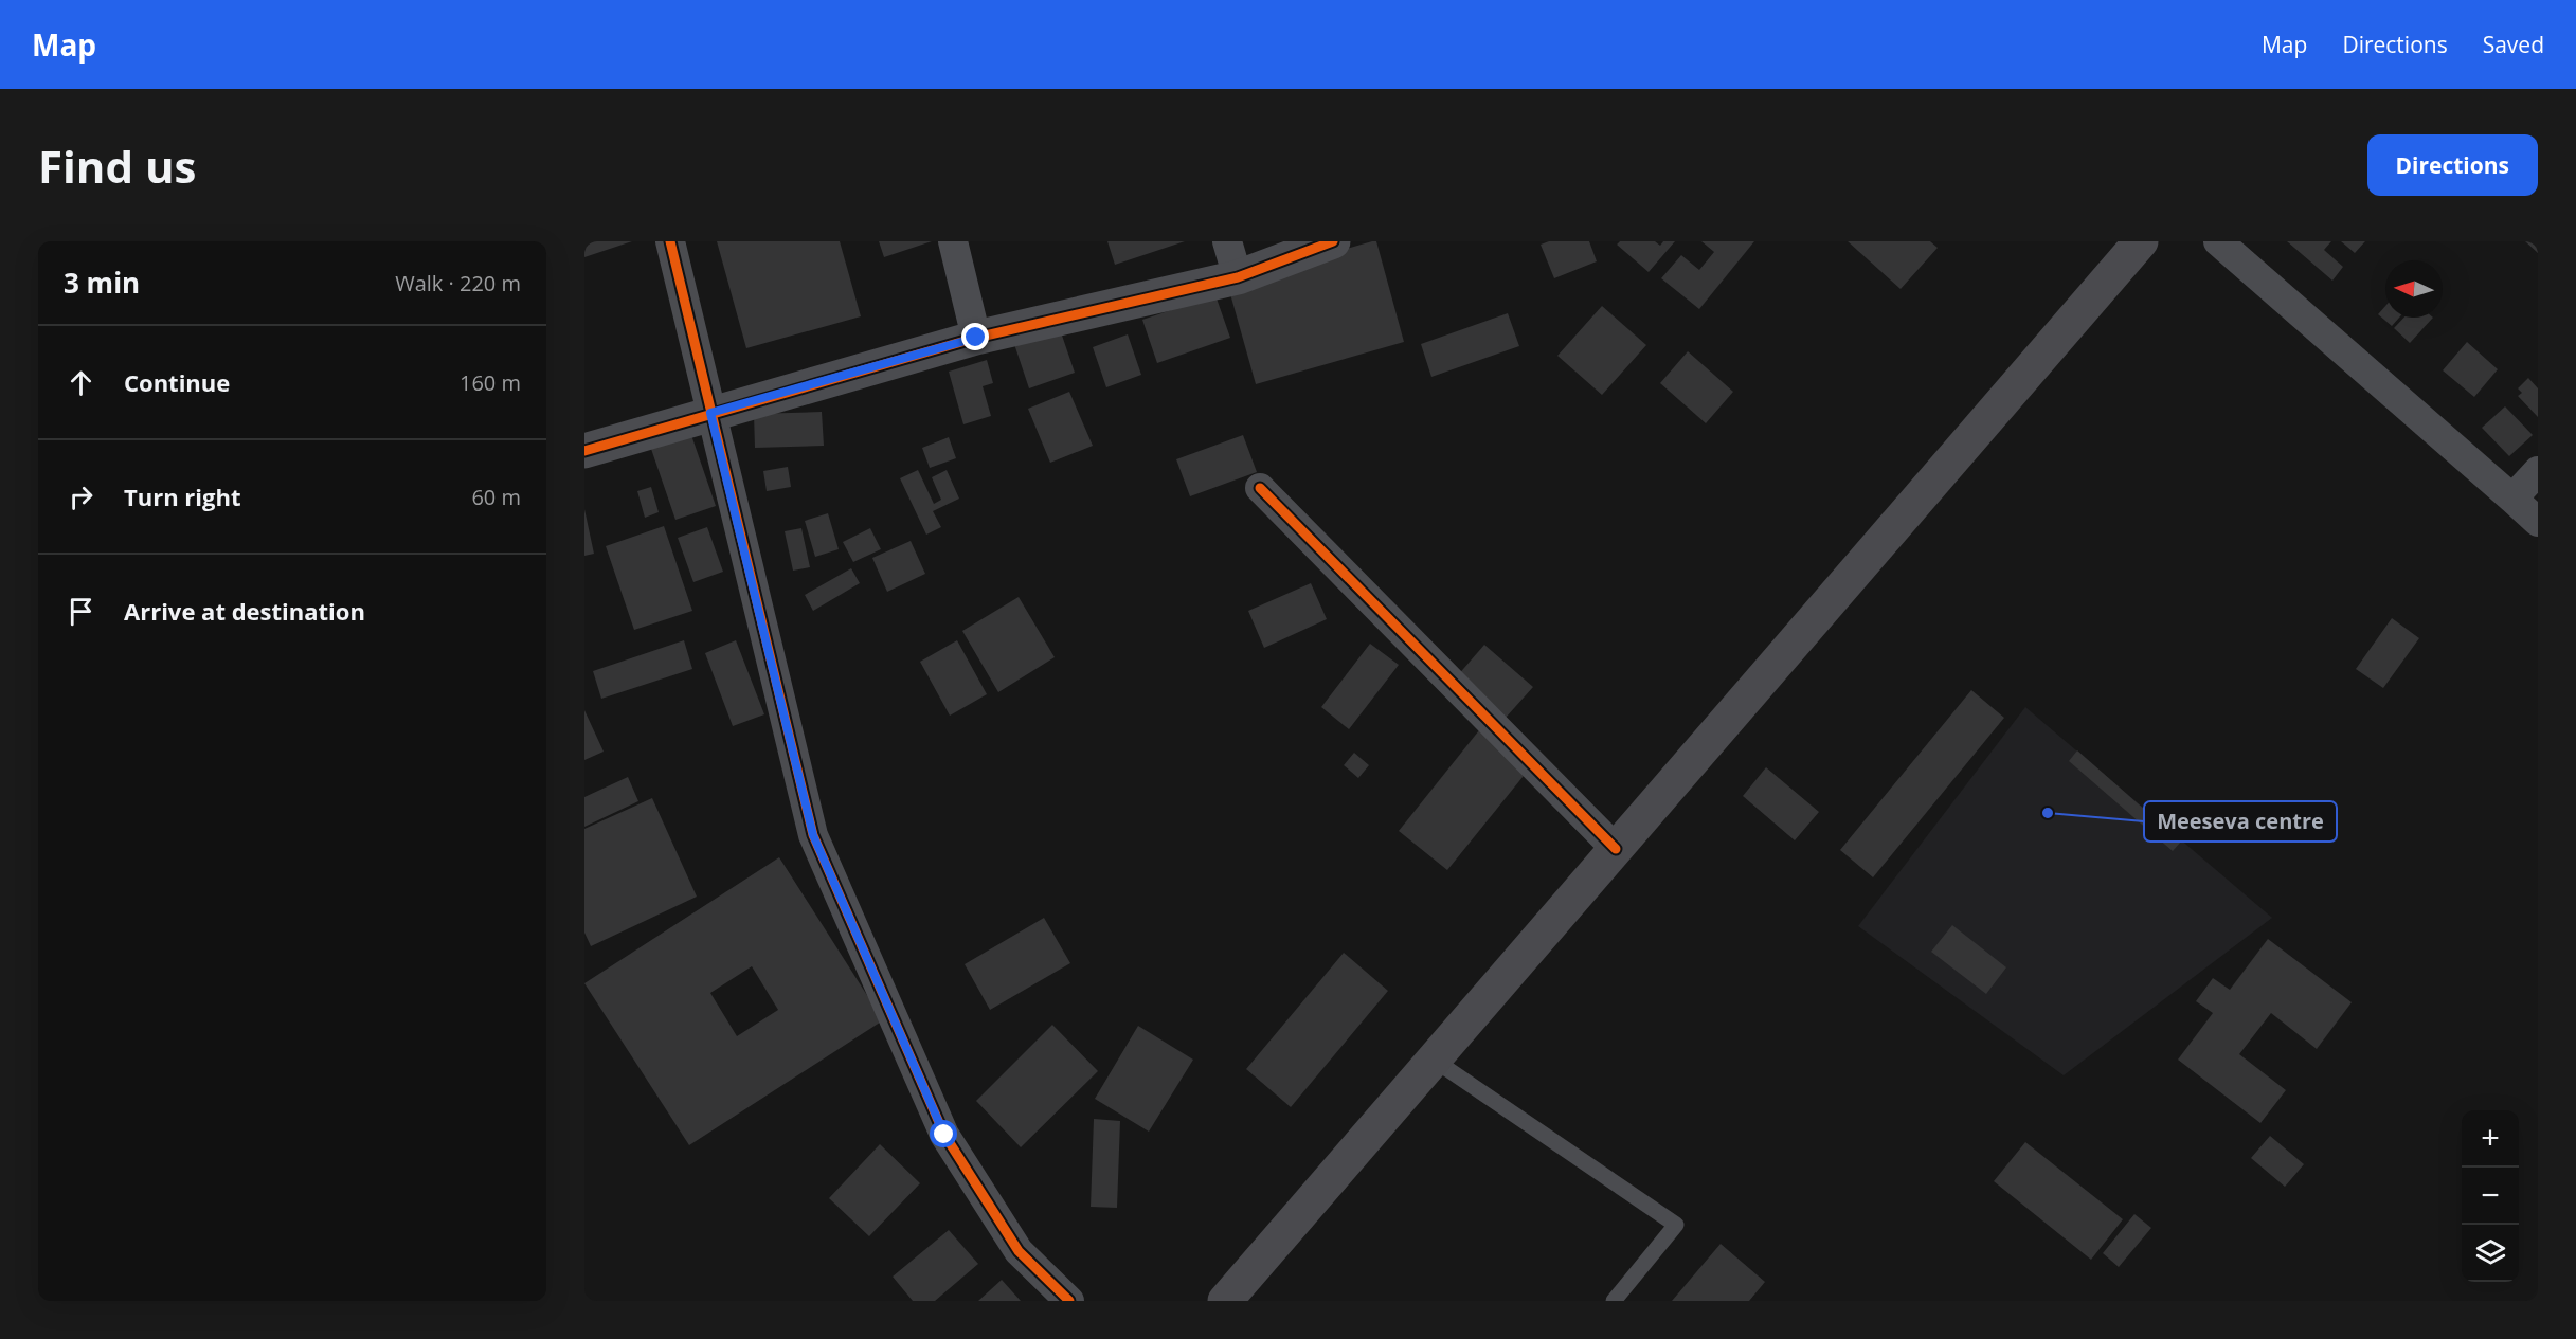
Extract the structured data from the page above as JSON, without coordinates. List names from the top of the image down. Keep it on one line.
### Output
{"places":["Meeseva centre"],"north":"left","page":{"header":"Map","nav":["Map","Directions","Saved"],"buttons":"Directions","title":"Find us","heading":["3 min","Walk · 220 m"],"list":[["Continue","160 m"],["Turn right","60 m"],"Arrive at destination"],"map_buttons":["+","−"]}}
